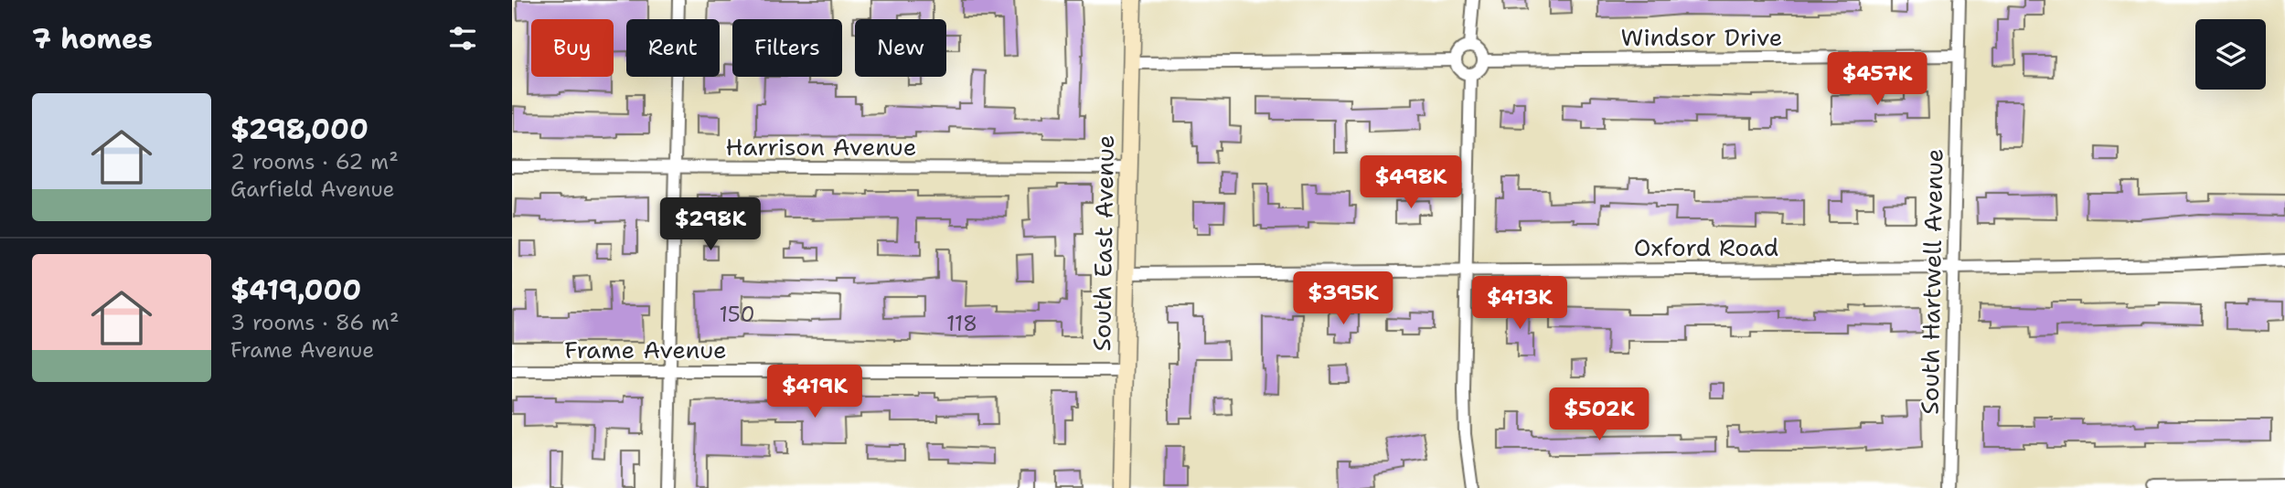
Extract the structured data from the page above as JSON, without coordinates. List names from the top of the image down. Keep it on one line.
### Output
{"streets":{"main road":["South East Avenue"],"street":["Windsor Drive","Harrison Avenue","Oxford Road","South Hartwell Avenue","Frame Avenue"]},"crossings":[["Windsor Drive","South Hartwell Avenue"],["Harrison Avenue","South East Avenue"],["South East Avenue","Oxford Road"],["South East Avenue","Frame Avenue"],["Oxford Road","South Hartwell Avenue"]],"house_numbers":["150","118"],"page":{"heading":"7 homes","chip":["Buy","Rent","Filters","New"],"price":["$457K","$498K","$298K","$395K","$413K","$419K","$502K"],"list":[{"name":"$298,000","note":"2 rooms · 62 m² · Garfield Avenue"},{"name":"$419,000","note":"3 rooms · 86 m² · Frame Avenue"}]}}
